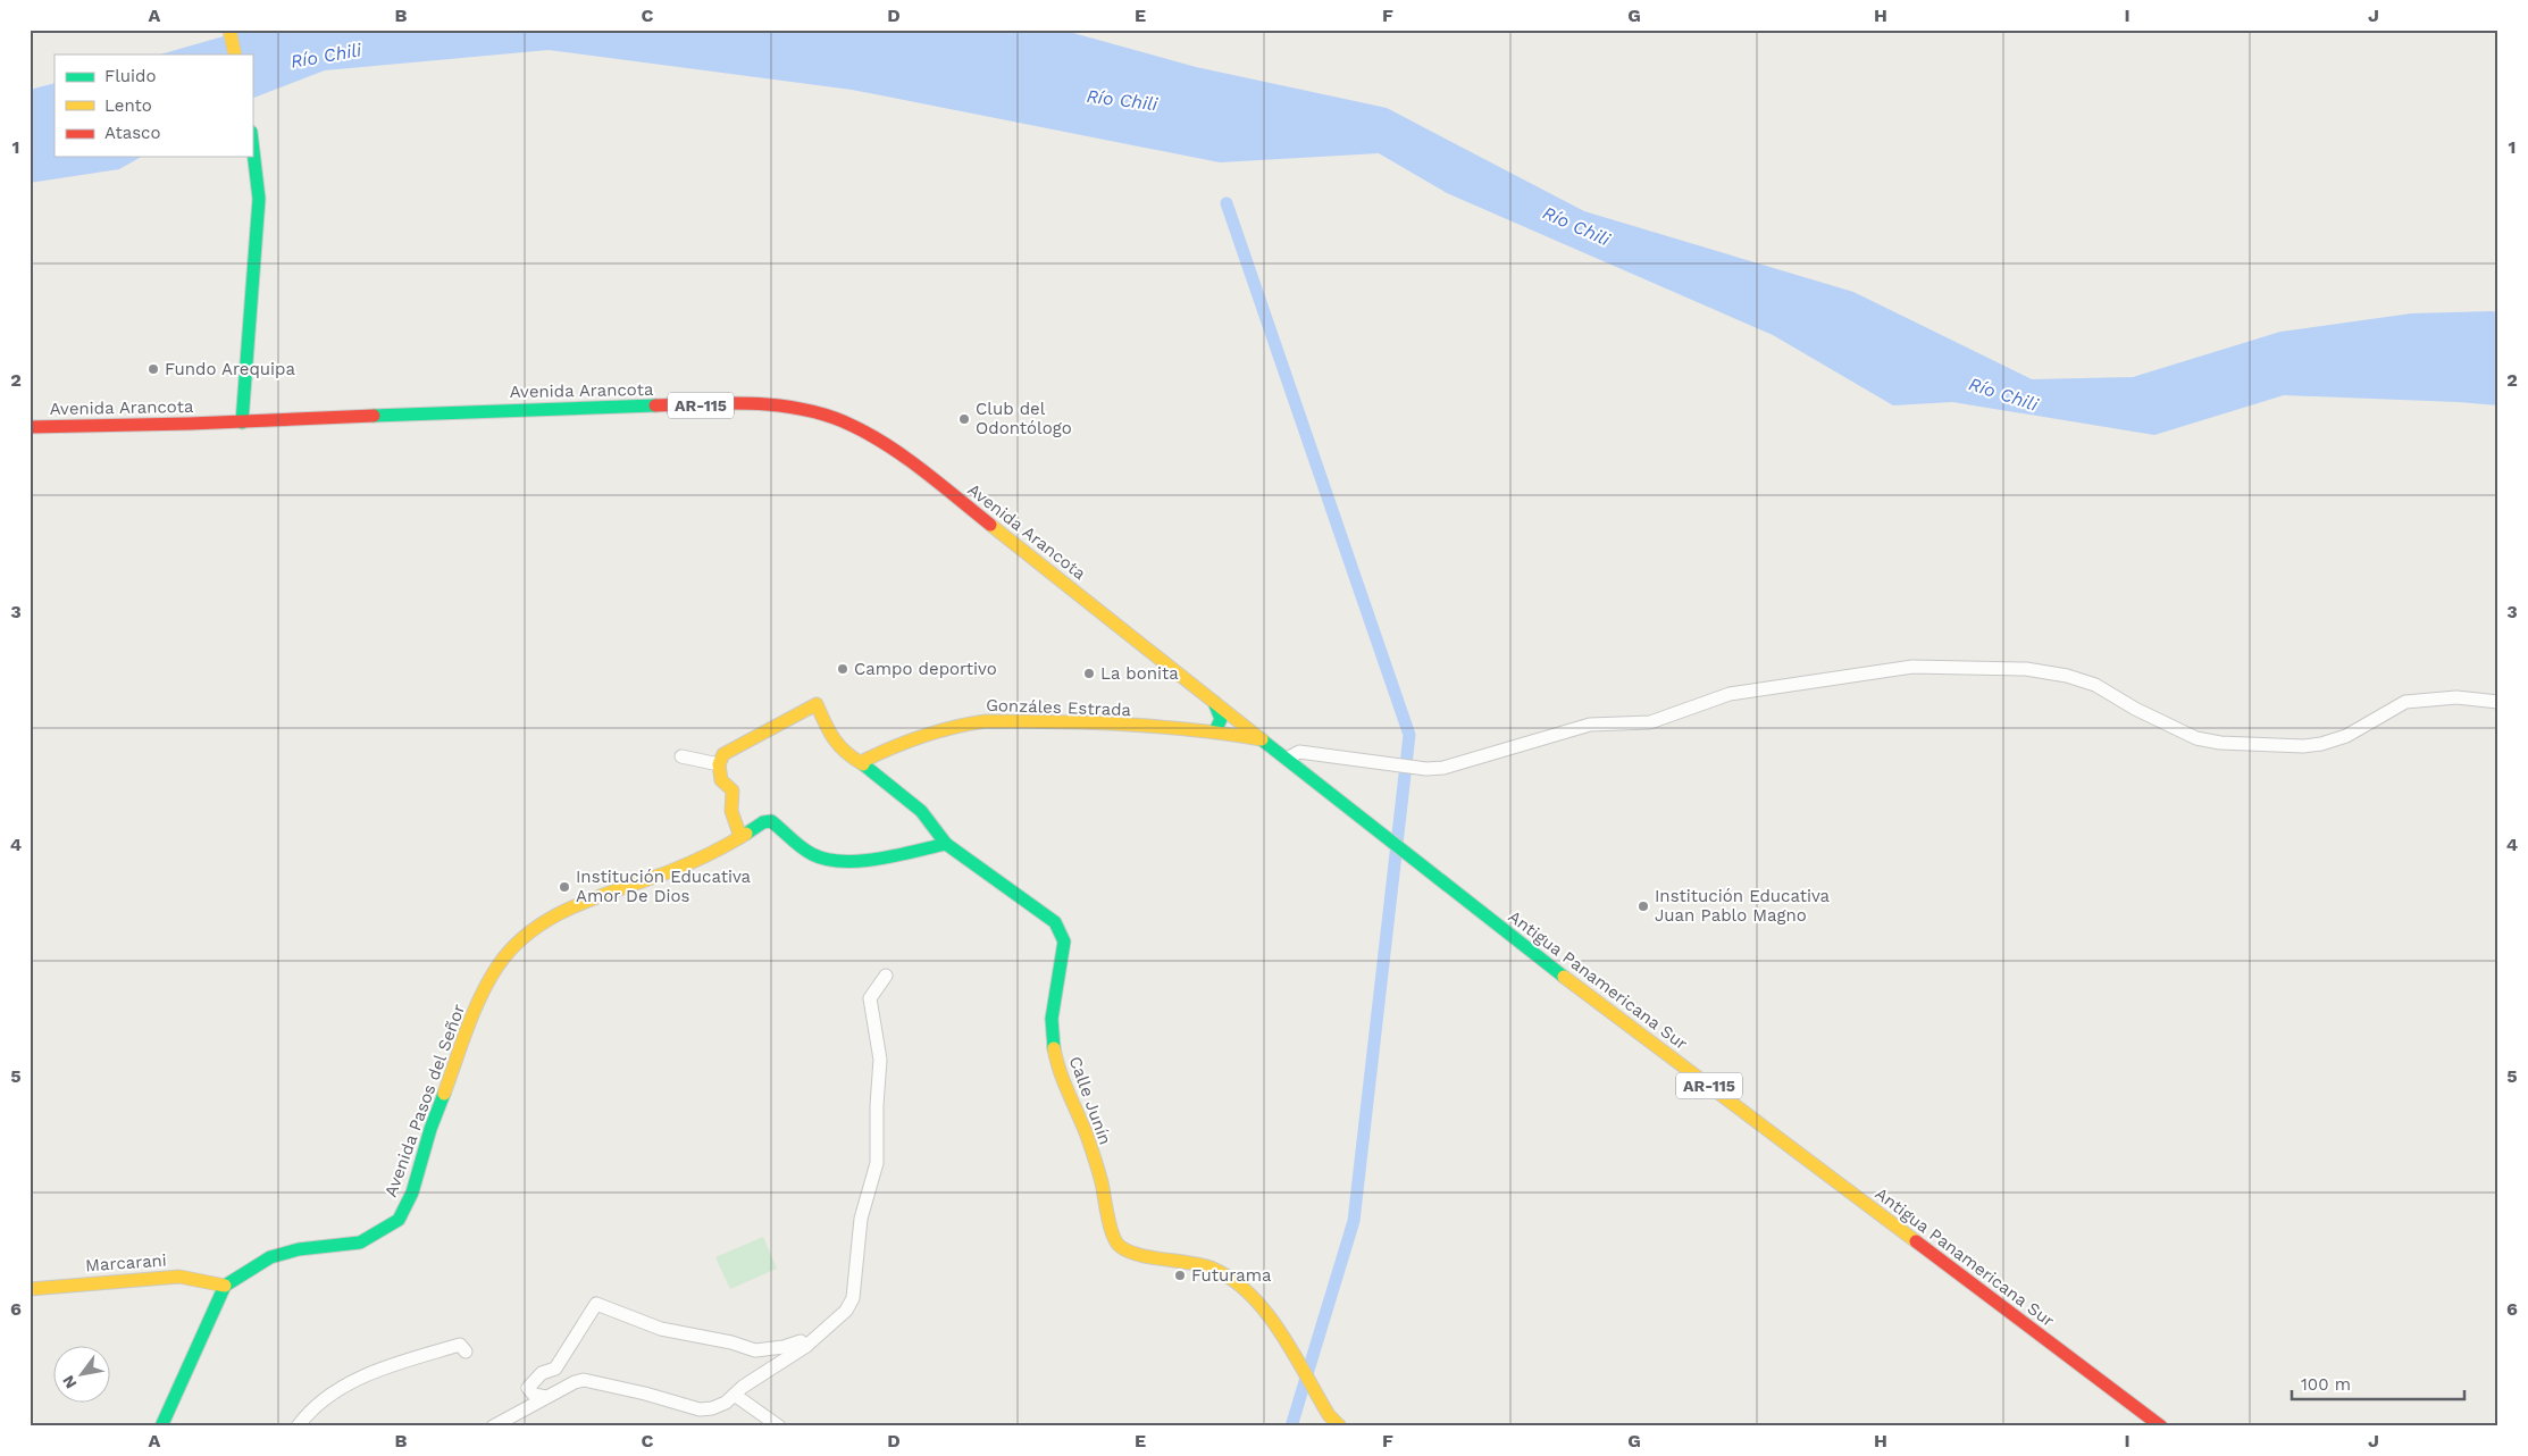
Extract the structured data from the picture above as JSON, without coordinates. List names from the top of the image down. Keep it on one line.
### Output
{"streets":{"main road":["Avenida Arancota","AR-115","Gonzáles Estrada","Antigua Panamericana Sur","Avenida Pasos del Señor","Calle Junín","Marcarani"]},"crossings":[["Avenida Arancota","Gonzáles Estrada"],["Avenida Arancota","Antigua Panamericana Sur"],["Gonzáles Estrada","Antigua Panamericana Sur"],["Gonzáles Estrada","Calle Junín"],["Avenida Pasos del Señor","Calle Junín"],["Avenida Pasos del Señor","Marcarani"]],"water":["Río Chili"],"places":["Fundo Arequipa","Club del Odontólogo","Campo deportivo","La bonita","Institución Educativa Amor De Dios","Institución Educativa Juan Pablo Magno","Futurama"],"legend":["Fluido","Lento","Atasco"],"scale_bar":"100 m","north":"bottom left","grid":{"columns":["A","B","C","D","E","F","G","H","I","J"],"rows":["1","2","3","4","5","6"]}}
